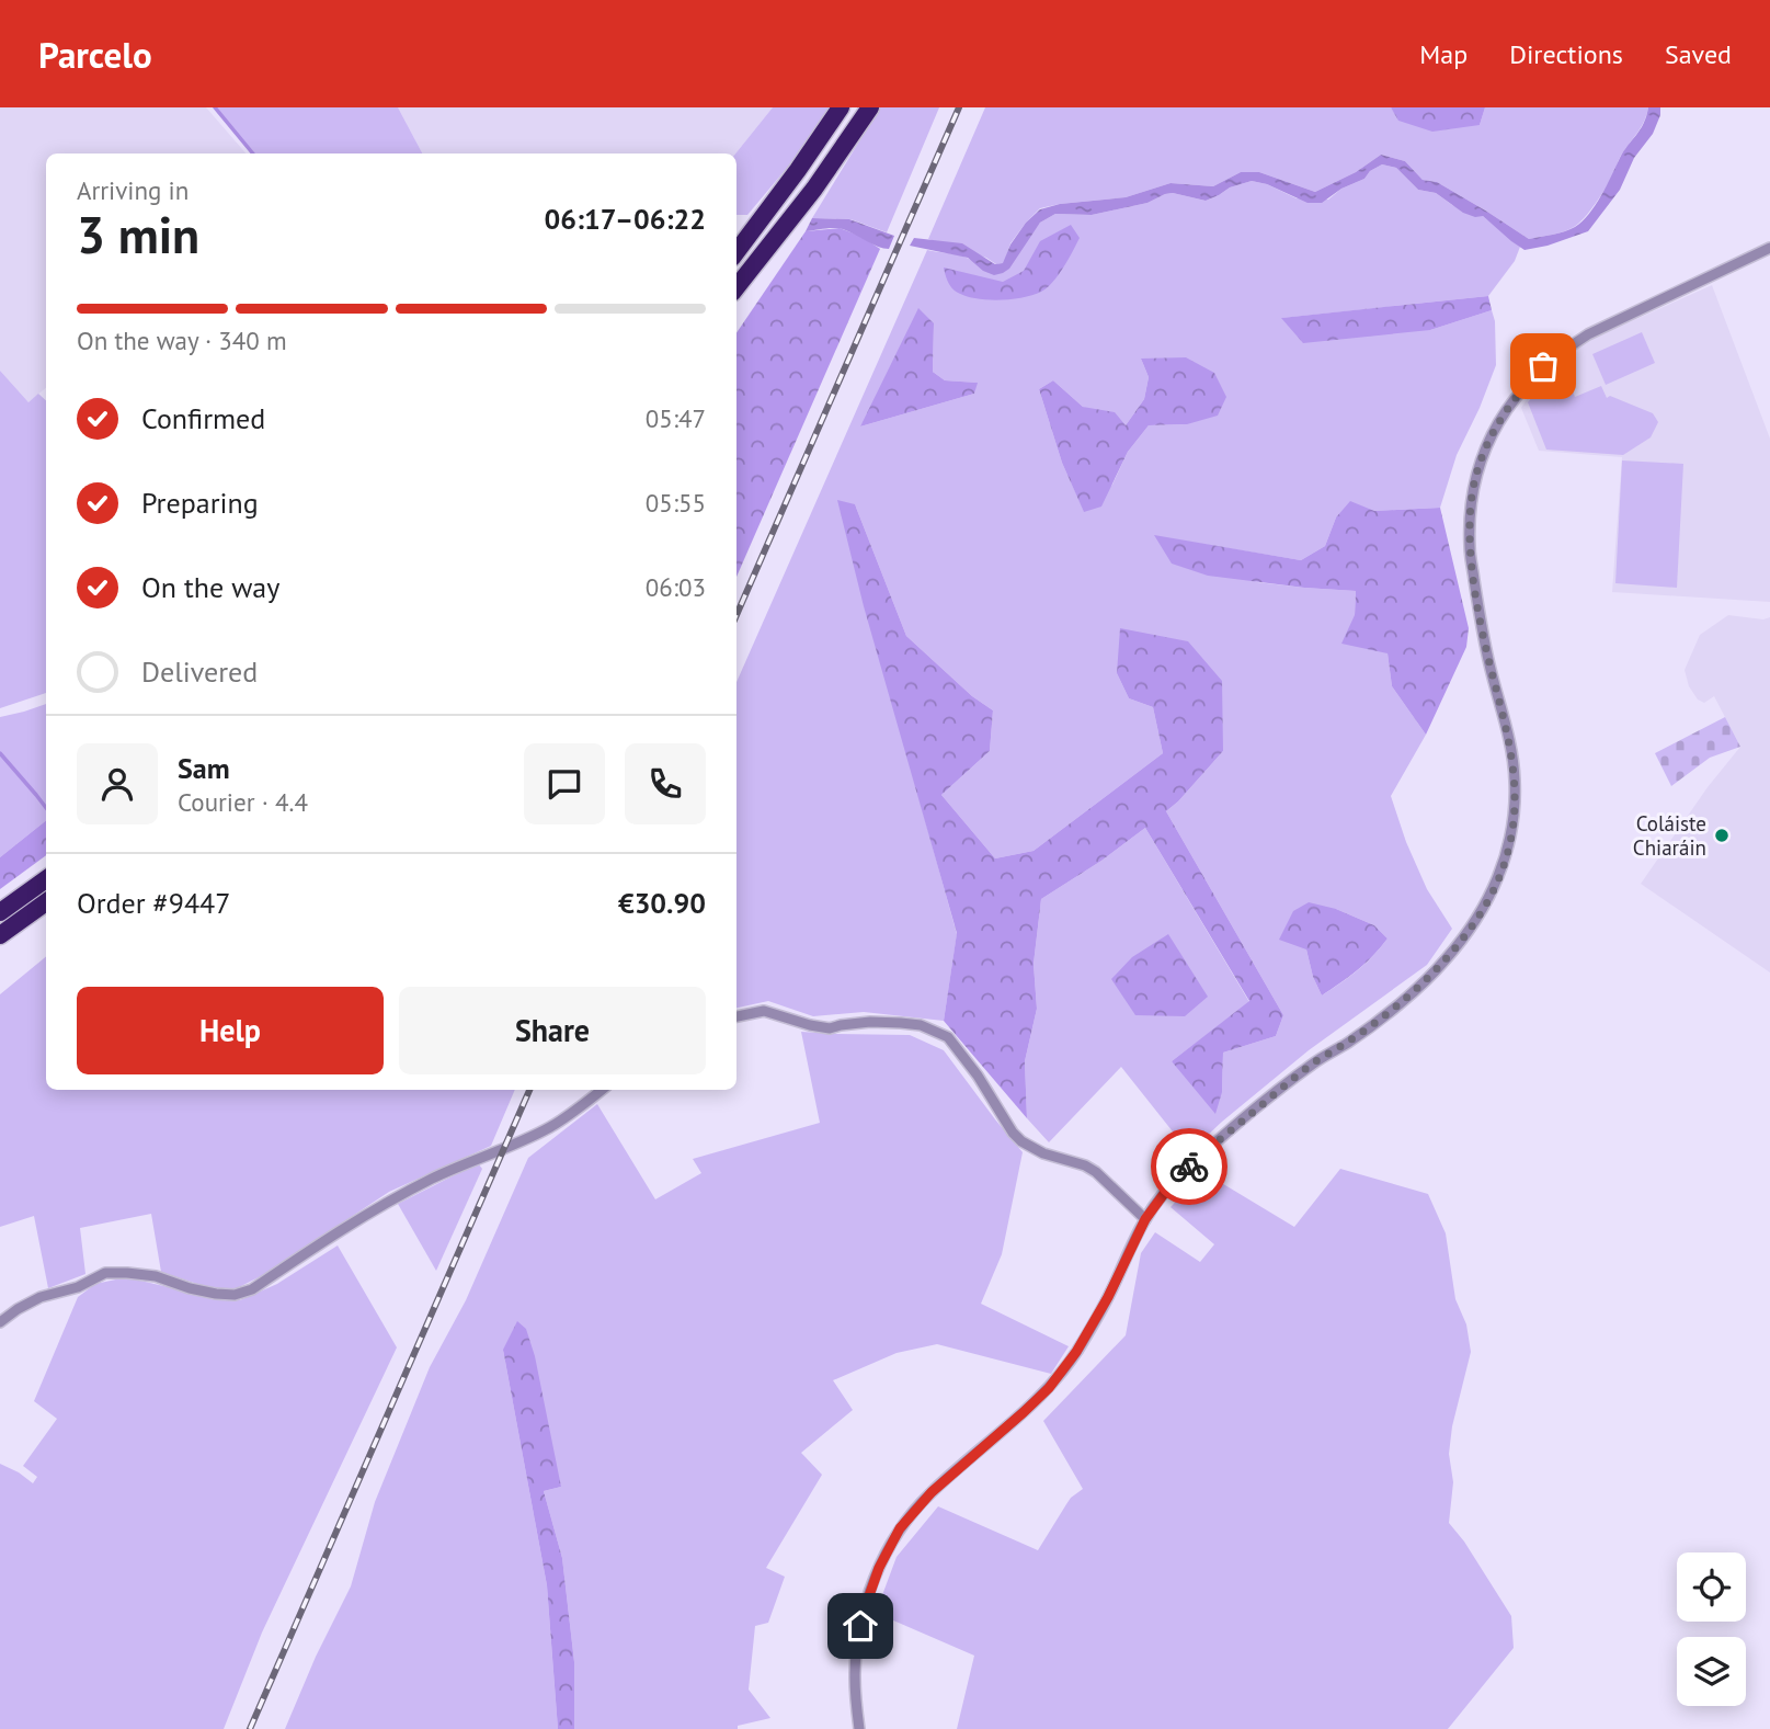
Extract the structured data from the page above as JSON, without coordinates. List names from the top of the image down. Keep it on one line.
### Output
{"places":["Coláiste Chiaráin"],"page":{"header":"Parcelo","nav":["Map","Directions","Saved"],"heading":["3 min","Arriving in","06:17–06:22"],"panel":["Sam","Courier · 4.4","Order #9447","€30.90"],"bar":"On the way · 340 m","list":[["Confirmed","05:47"],["Preparing","05:55"],["On the way","06:03"],"Delivered"],"buttons":["Help","Share"]}}
